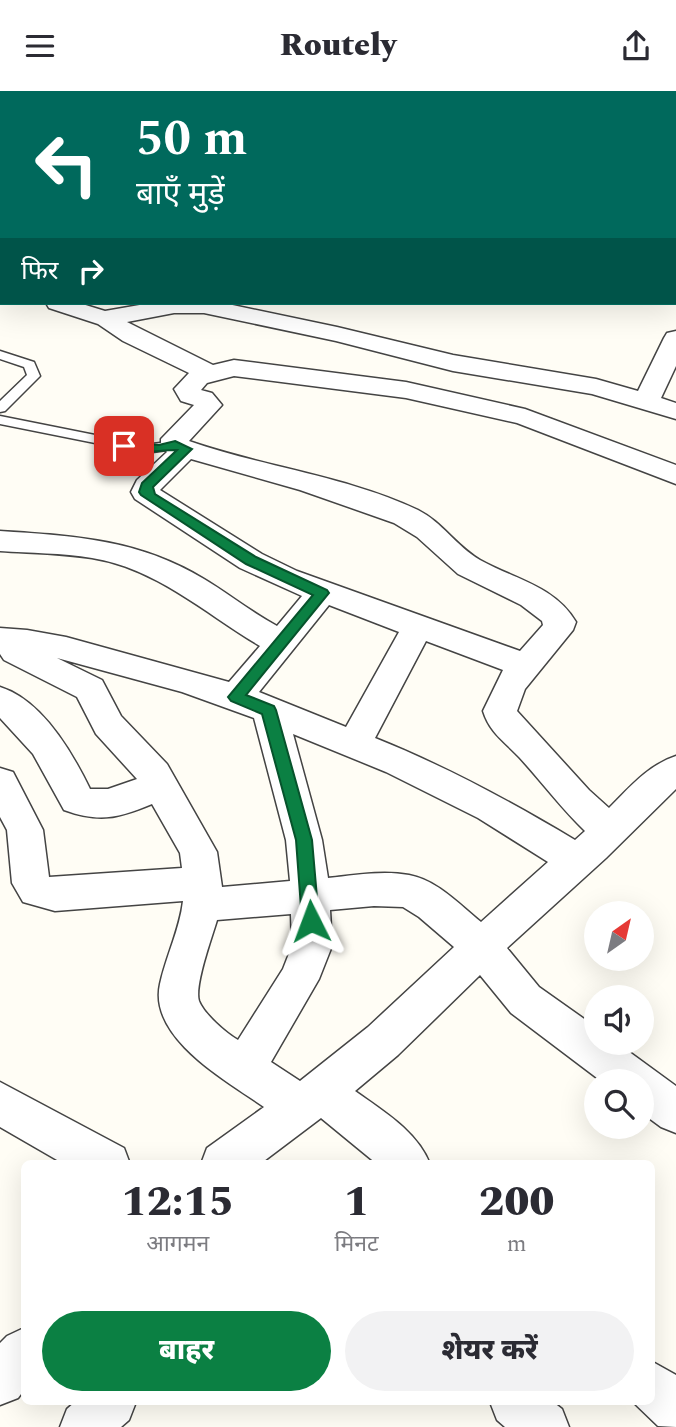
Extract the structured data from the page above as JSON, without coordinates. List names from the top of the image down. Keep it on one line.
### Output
{"north":"top right","page":{"header":"Routely","turn":["50 m","बाएँ मुड़ें"],"then":"फिर","eta":["12:15","आगमन","1","मिनट","200","m"],"buttons":["बाहर","शेयर करें"]}}
